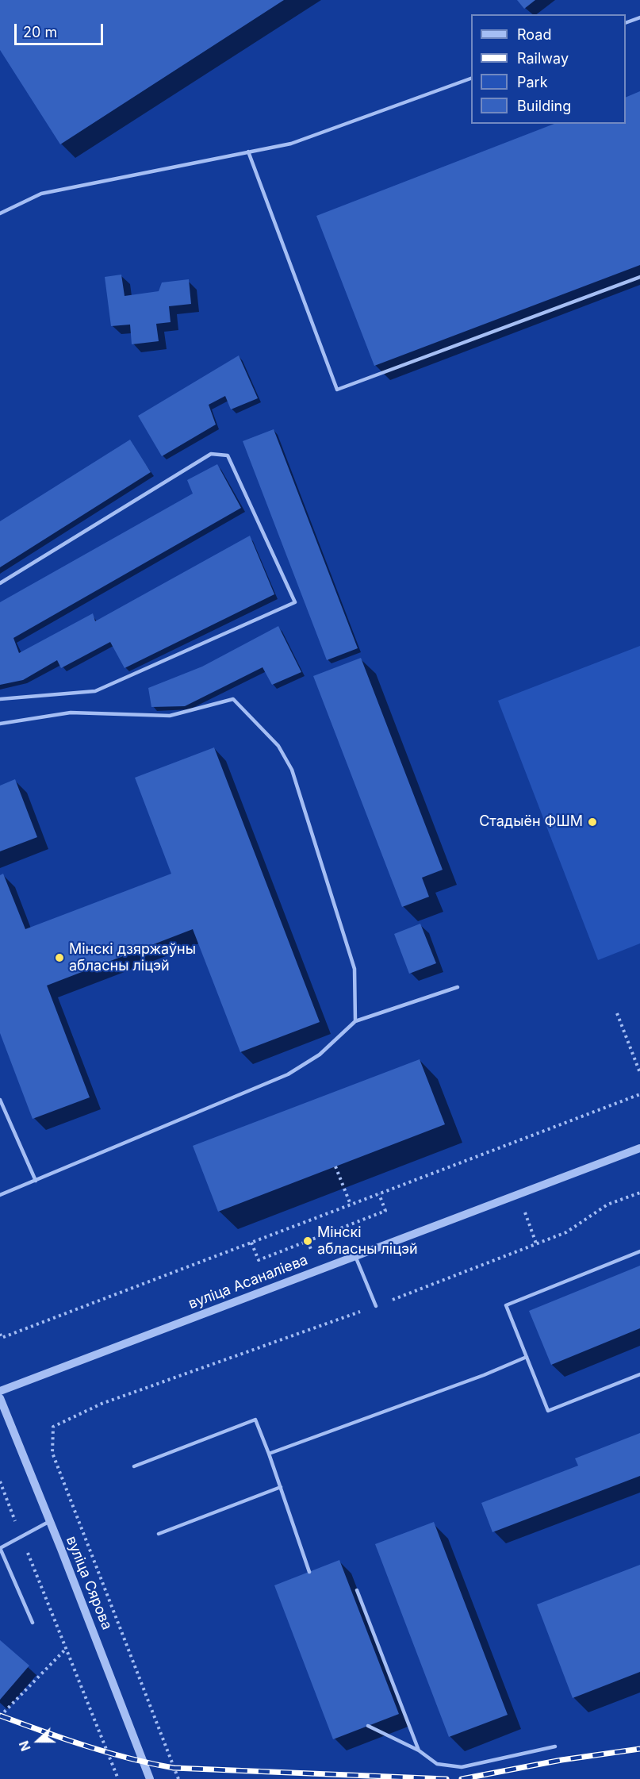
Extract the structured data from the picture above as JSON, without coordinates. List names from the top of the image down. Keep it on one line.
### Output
{"streets":{"street":["вуліца Асаналіева","вуліца Сярова"]},"places":["Стадыён ФШМ","Мінскі дзяржаўны абласны ліцэй","Мінскі абласны ліцэй"],"legend":["Road","Railway","Park","Building"],"scale_bar":"20 m","north":"left"}
